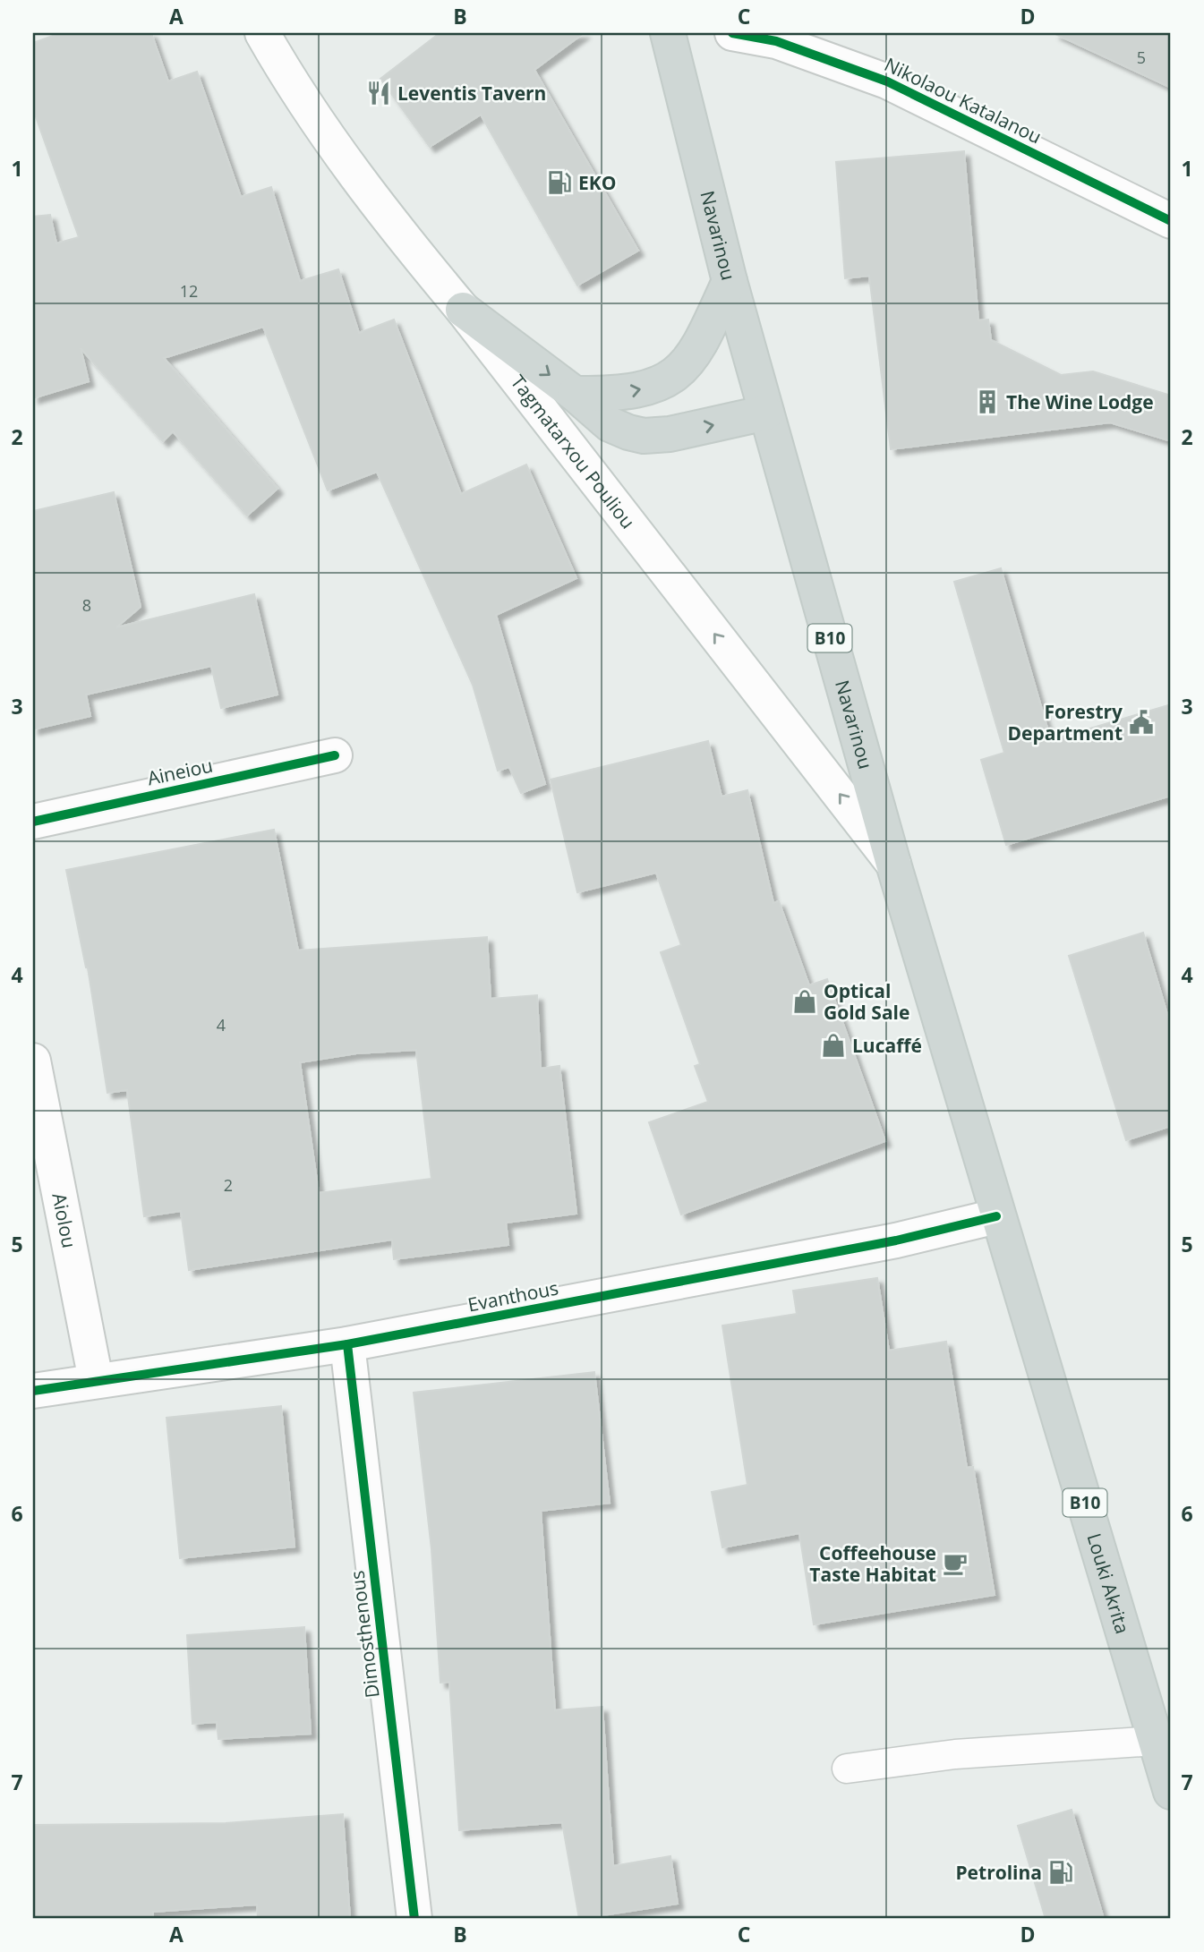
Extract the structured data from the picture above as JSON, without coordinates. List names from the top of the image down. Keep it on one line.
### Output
{"streets":{"main road":["Navarinou","B10","Louki Akrita"],"street":["Nikolaou Katalanou","Tagmatarxou Pouliou","Aineiou","Aiolou","Evanthous","Dimosthenous"]},"crossings":[["Navarinou","Tagmatarxou Pouliou"],["Navarinou","Evanthous"],["Navarinou","Louki Akrita"],["Aiolou","Evanthous"],["Evanthous","Dimosthenous"]],"one_way":["Tagmatarxou Pouliou"],"places":{"restaurant":["Leventis Tavern"],"fuel station":["EKO","Petrolina"],"building":["The Wine Lodge"],"public building":["Forestry Department"],"shop":["Optical Gold Sale","Lucaffé"],"cafe":["Coffeehouse Taste Habitat"]},"house_numbers":["5","12","8","4","2"],"grid":{"columns":["A","B","C","D"],"rows":["1","2","3","4","5","6","7"]}}
